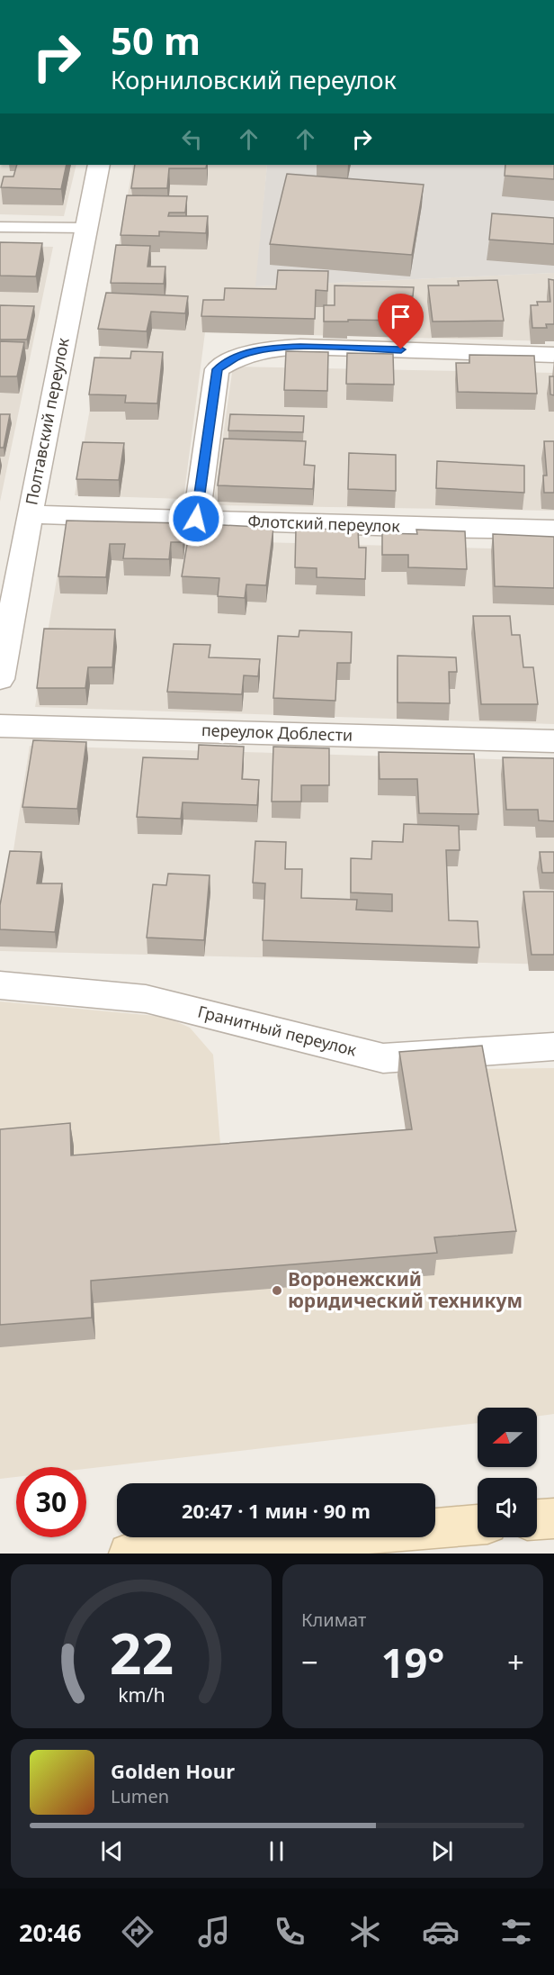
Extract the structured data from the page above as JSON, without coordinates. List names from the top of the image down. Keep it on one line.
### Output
{"streets":{"street":["Полтавский переулок","Флотский переулок","переулок Доблести","Гранитный переулок"]},"crossings":[["Полтавский переулок","Флотский переулок"]],"places":["Воронежский юридический техникум"],"north":"left","page":{"turn":["50 m","Корниловский переулок"],"limit":"30","trip":"20:47 · 1 мин · 90 m","tile":"Климат","heat":["−","19°","+"],"song":["Golden Hour","Lumen"],"tabs":"20:46","gauge":["22","km/h"]}}
